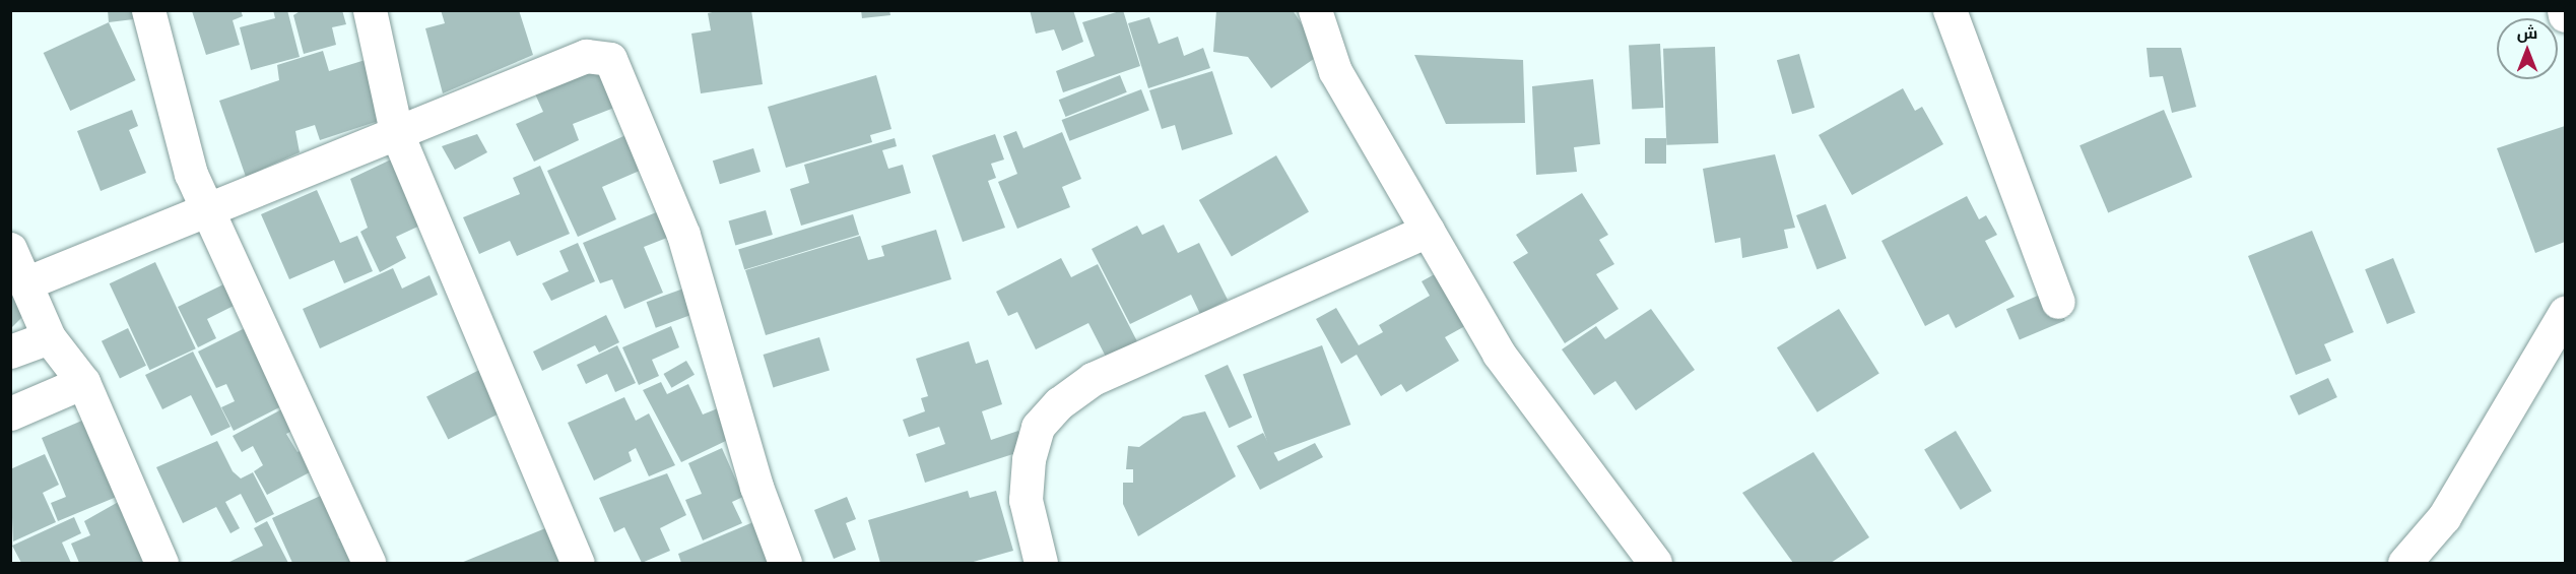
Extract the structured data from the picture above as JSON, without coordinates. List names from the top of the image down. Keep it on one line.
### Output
{"north":"top"}
